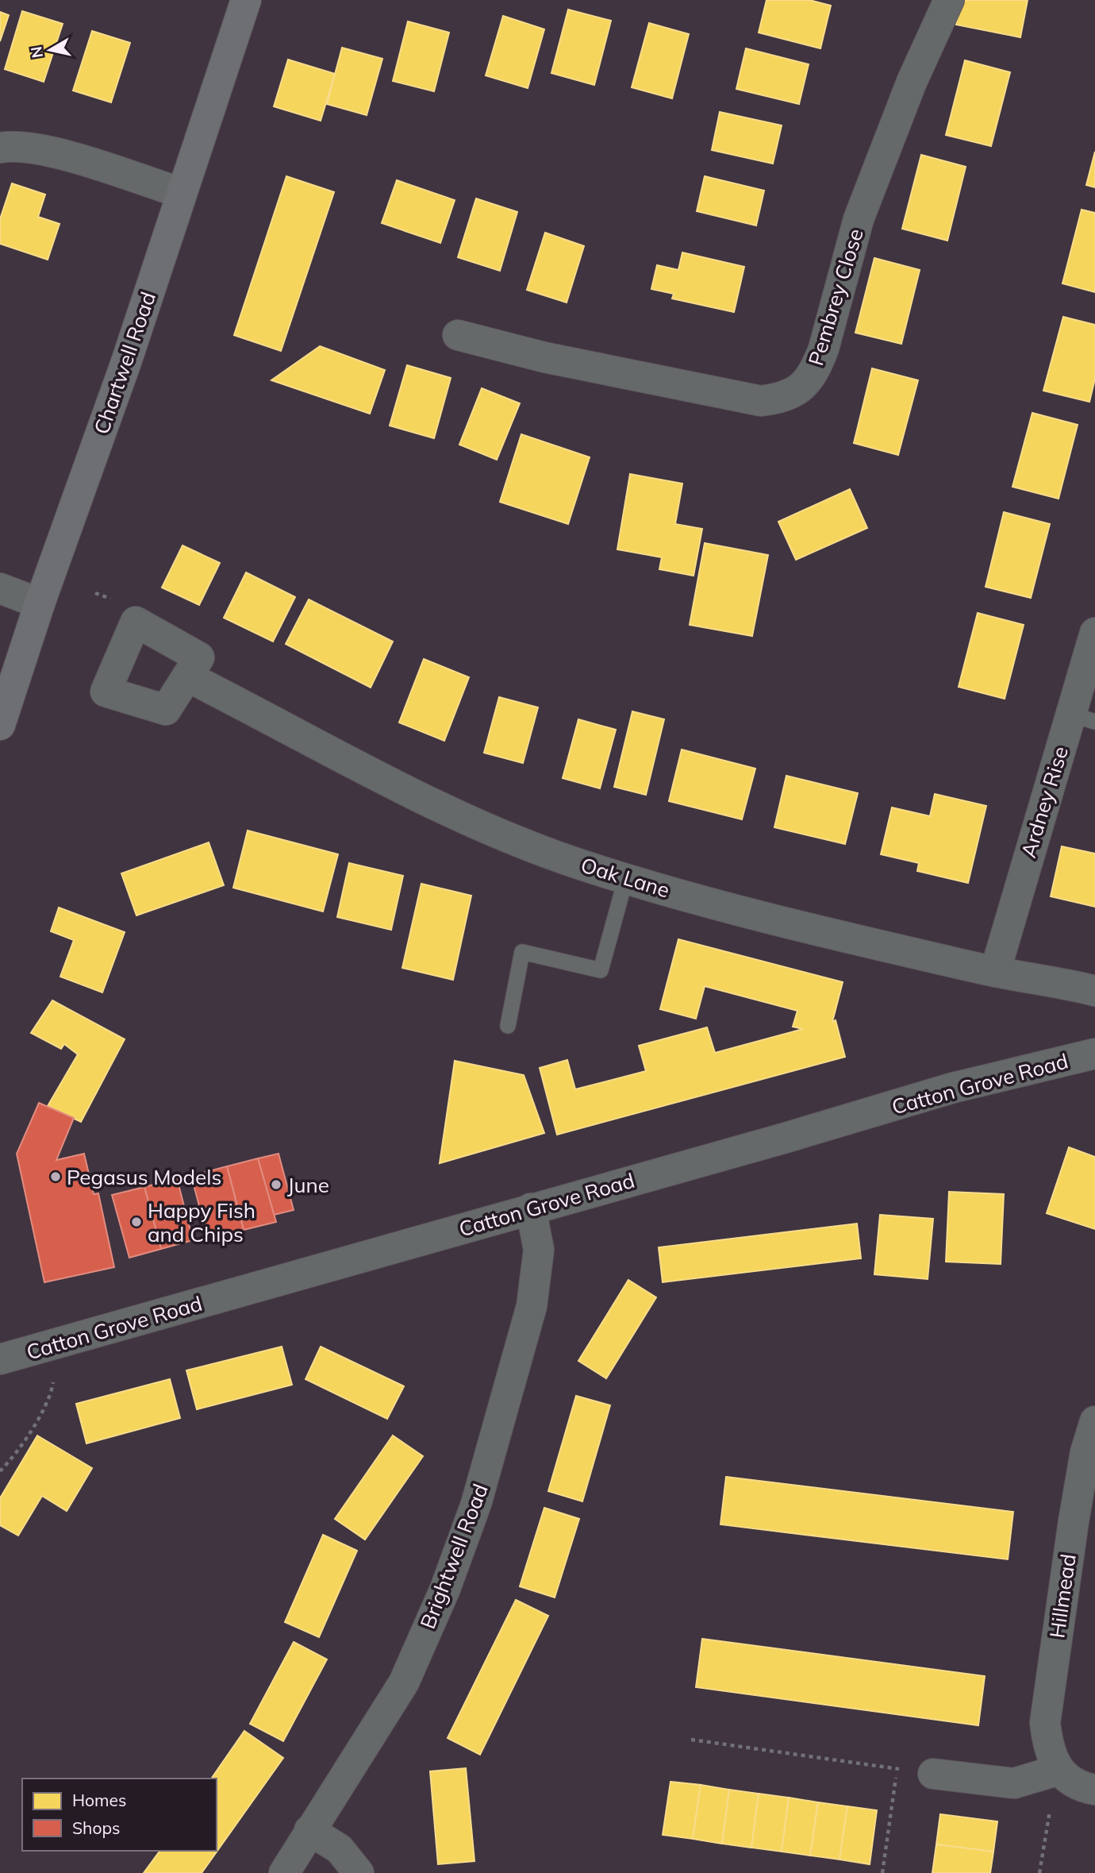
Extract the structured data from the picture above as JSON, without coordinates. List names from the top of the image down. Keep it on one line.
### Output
{"streets":{"highway":["Chartwell Road"],"street":["Pembrey Close","Ardney Rise","Oak Lane","Catton Grove Road","Brightwell Road","Hillmead"]},"crossings":[["Ardney Rise","Oak Lane"],["Catton Grove Road","Brightwell Road"]],"places":["Pegasus Models","June","Happy Fish and Chips"],"legend":["Homes","Shops"],"north":"left"}
